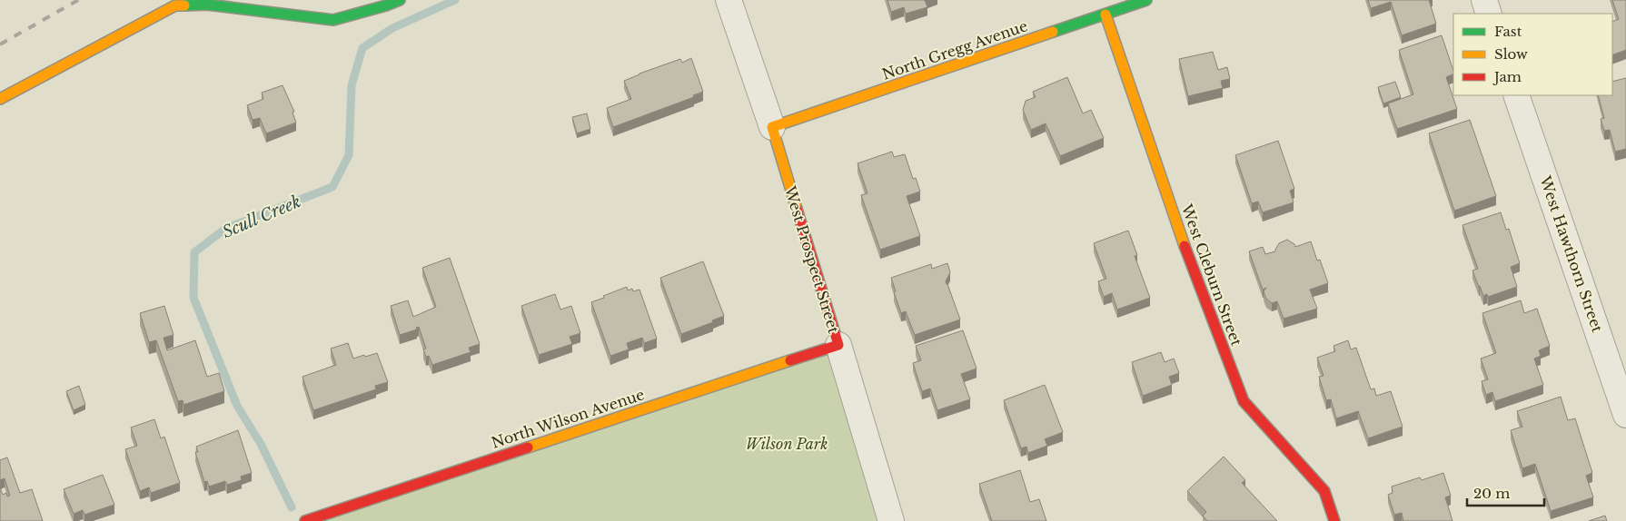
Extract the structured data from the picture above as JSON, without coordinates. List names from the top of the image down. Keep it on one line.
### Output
{"streets":{"street":["North Gregg Avenue","West Hawthorn Street","West Prospect Street","West Cleburn Street","North Wilson Avenue"]},"crossings":[["North Gregg Avenue","West Prospect Street"],["North Gregg Avenue","West Cleburn Street"],["West Prospect Street","North Wilson Avenue"]],"water":["Scull Creek"],"parks":["Wilson Park"],"legend":["Fast","Slow","Jam"],"scale_bar":"20 m"}
